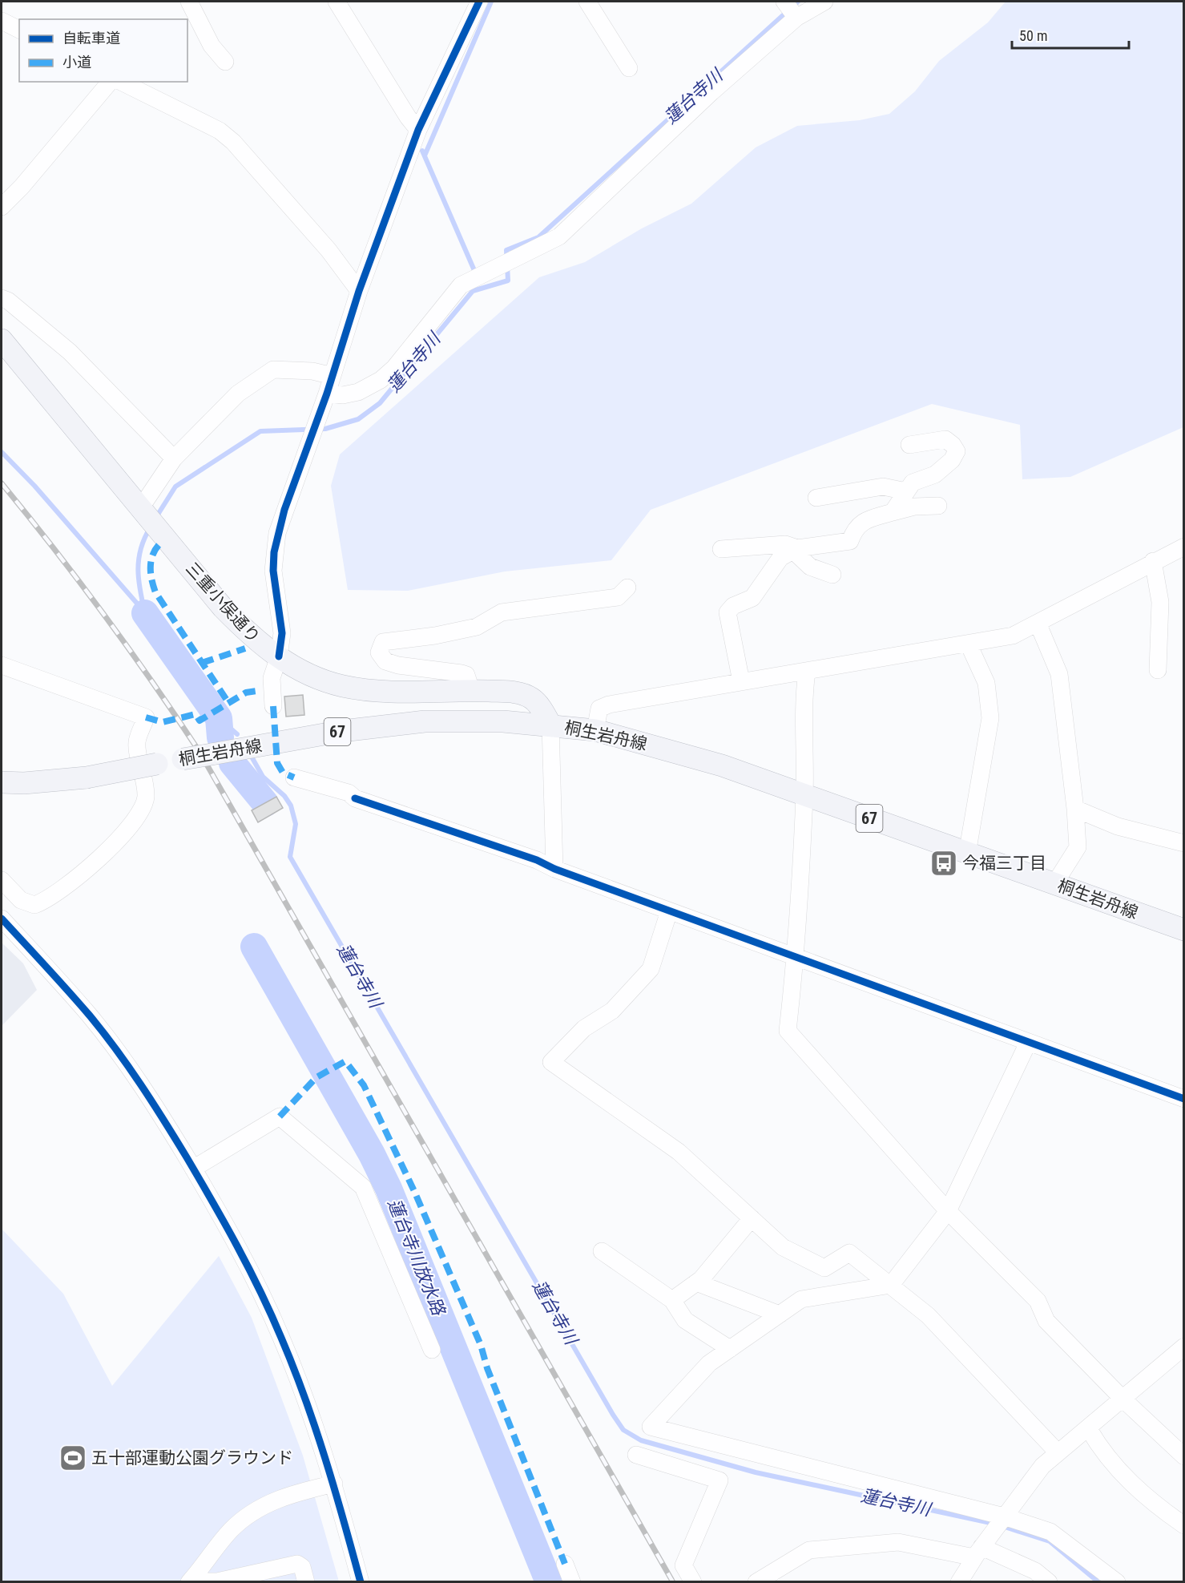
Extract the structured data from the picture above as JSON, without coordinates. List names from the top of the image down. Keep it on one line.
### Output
{"streets":{"main road":["三重小俣通り","67","桐生岩舟線"]},"crossings":[["三重小俣通り","桐生岩舟線"]],"water":["蓮台寺川","蓮台寺川放水路"],"places":{"bus stop":["今福三丁目"],"sports":["五十部運動公園グラウンド"]},"legend":["自転車道","小道"],"scale_bar":"50 m"}
